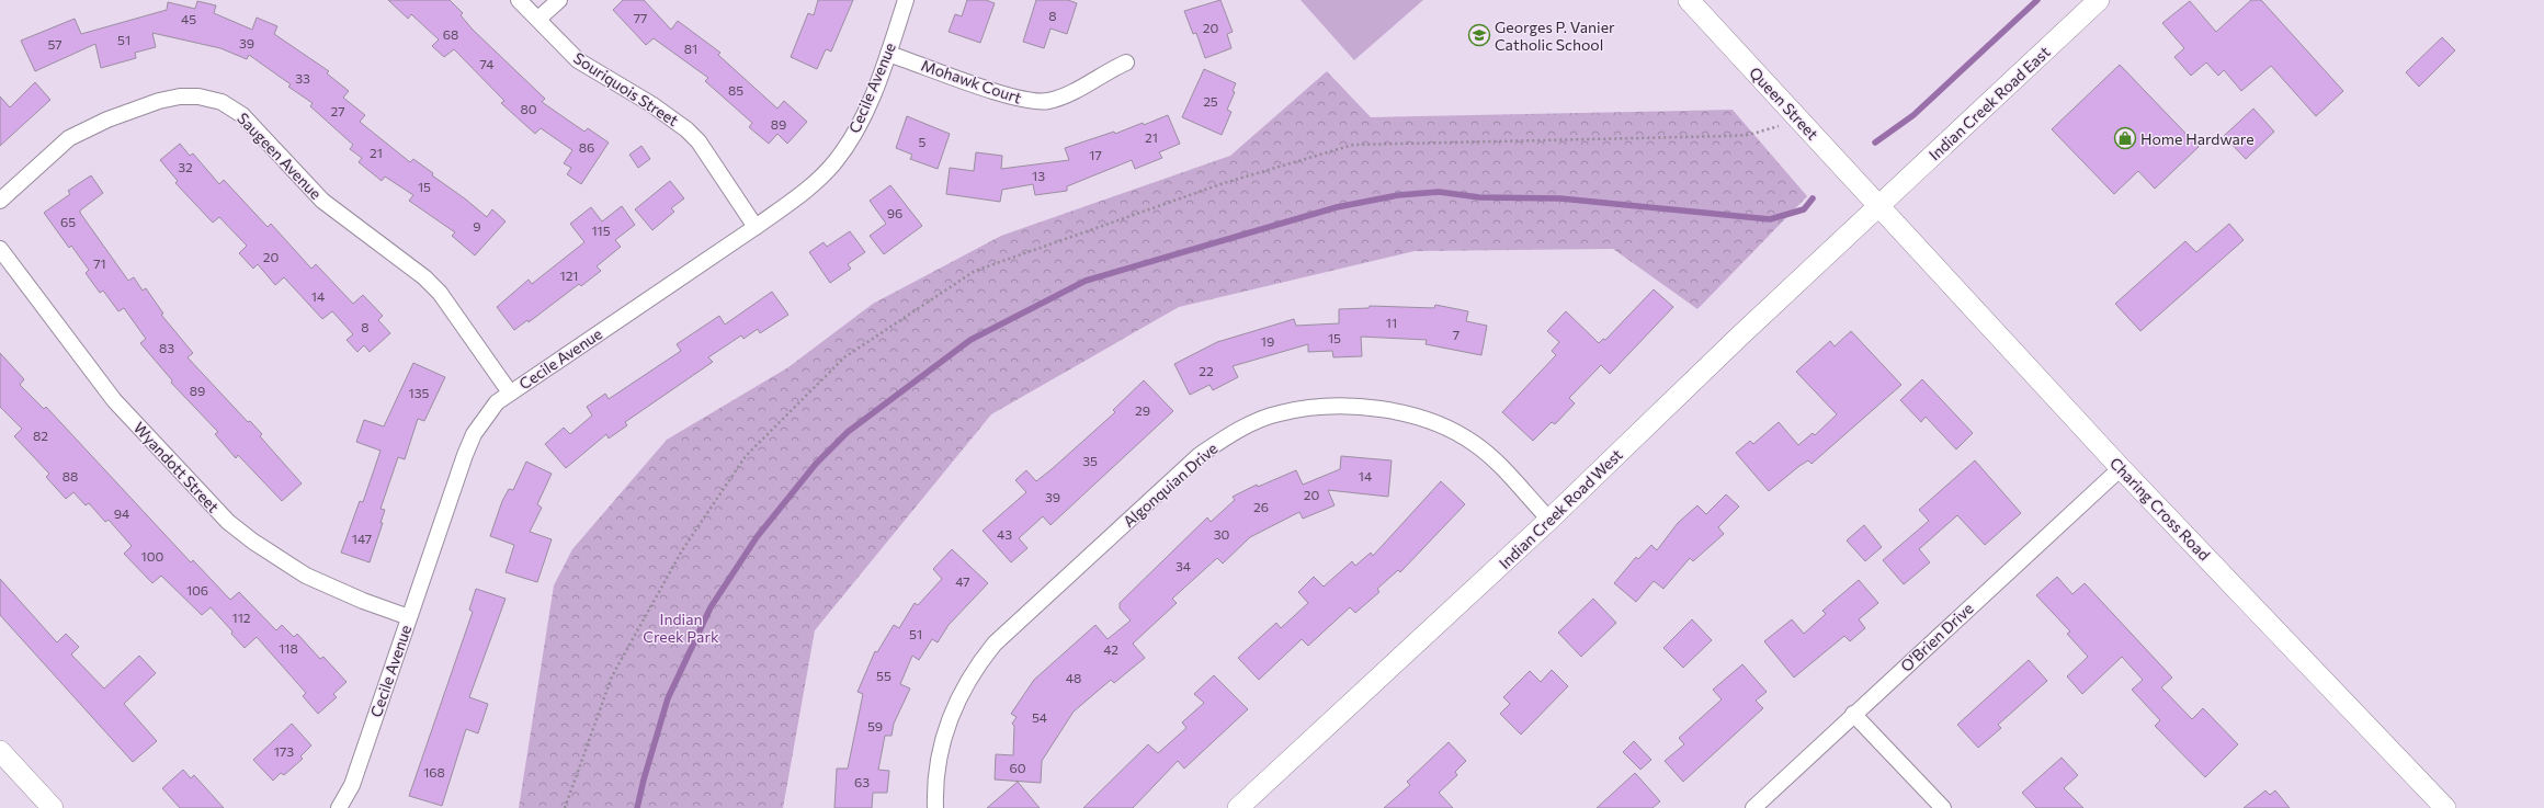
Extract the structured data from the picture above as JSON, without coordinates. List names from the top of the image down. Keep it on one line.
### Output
{"streets":{"main road":["Queen Street","Indian Creek Road East","Indian Creek Road West","Charing Cross Road"],"street":["Mohawk Court","Cecile Avenue","Souriquois Street","Saugeen Avenue","Wyandott Street","Algonquian Drive","O'Brien Drive"]},"crossings":[["Mohawk Court","Cecile Avenue"],["Cecile Avenue","Souriquois Street"],["Cecile Avenue","Saugeen Avenue"],["Cecile Avenue","Wyandott Street"],["Queen Street","Indian Creek Road East"],["Queen Street","Indian Creek Road West"],["Queen Street","Charing Cross Road"],["Indian Creek Road East","Indian Creek Road West"],["Indian Creek Road East","Charing Cross Road"],["Algonquian Drive","Indian Creek Road West"],["Indian Creek Road West","Charing Cross Road"],["Charing Cross Road","O'Brien Drive"]],"parks":["Indian Creek Park"],"places":{"school or university":["Georges P. Vanier Catholic School"],"shop":["Home Hardware"]},"house_numbers":["8","77","45","20","68","51","39","57","81","74","33","85","25","80","27","89","21","5","86","21","17","32","13","15","96","65","9","115","20","71","121","14","11","8","7","15","19","83","22","89","135","29","82","35","88","14","20","39","26","94","43","30","147","100","34","47","106","112","51","118","42","55","48","54","59","173","60","168","63"]}
